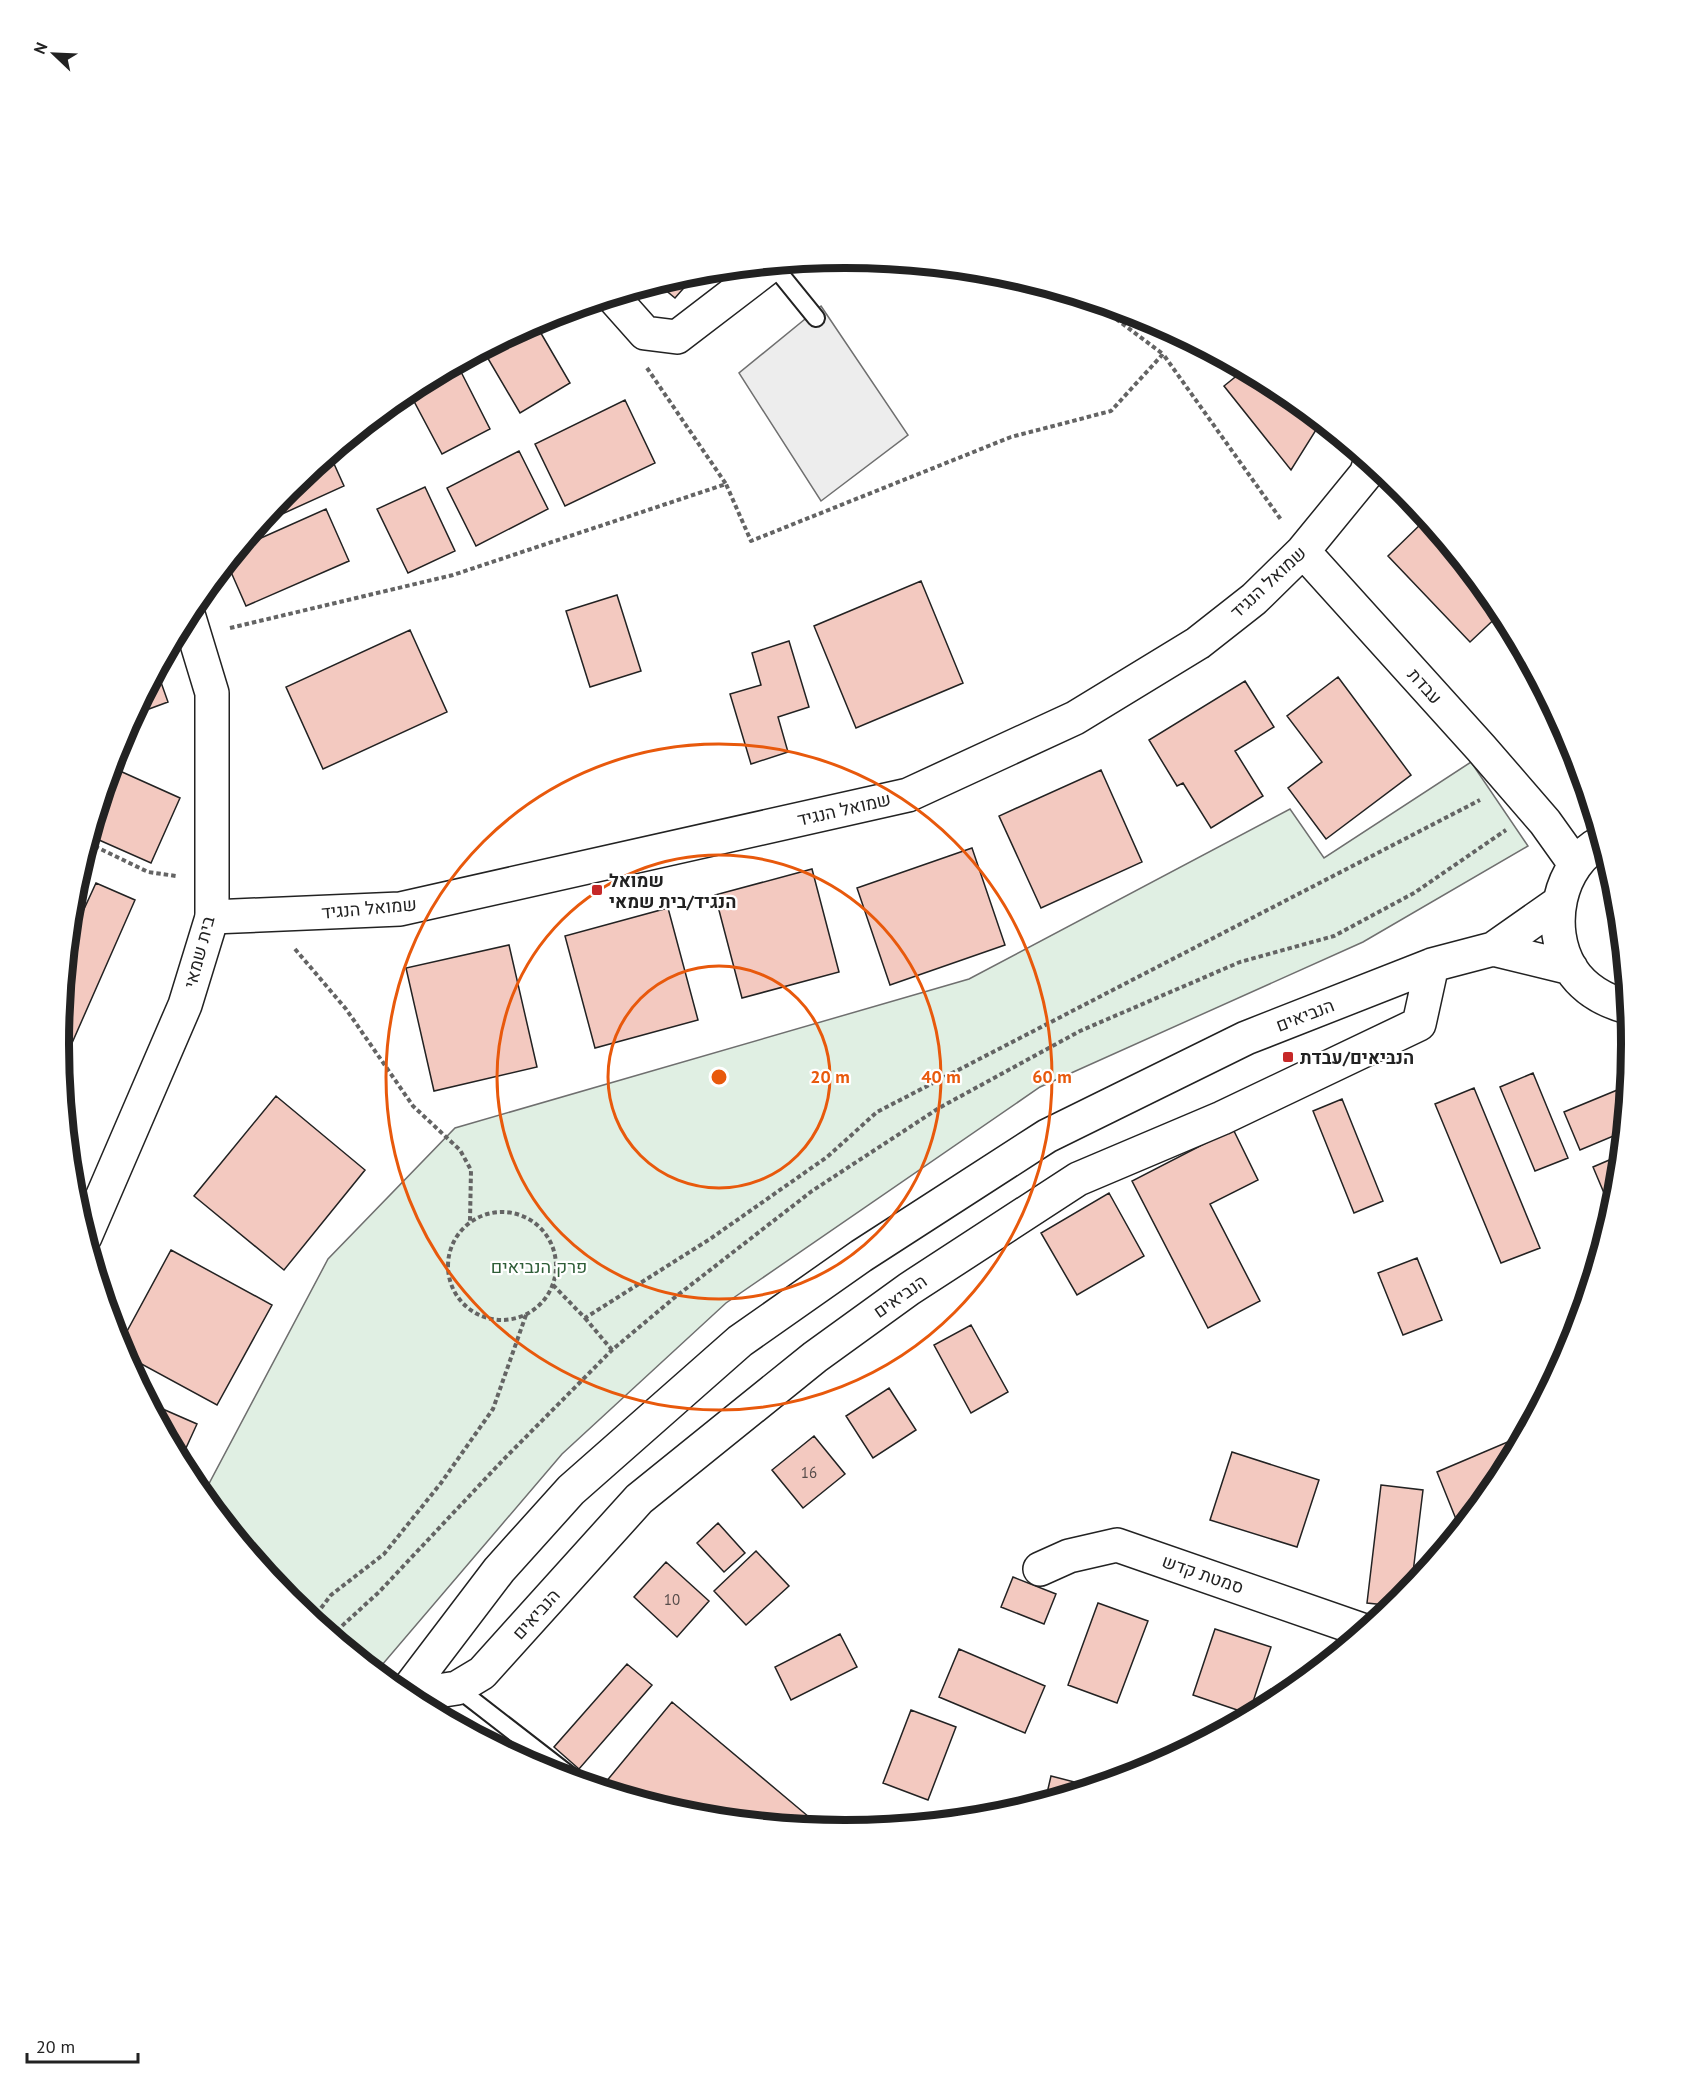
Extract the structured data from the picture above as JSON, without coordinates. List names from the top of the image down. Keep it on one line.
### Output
{"streets":{"street":["שמואל הנגיד","עבדת","בית שמאי","הנביאים","סמטת קדש"]},"crossings":[["שמואל הנגיד","עבדת"],["שמואל הנגיד","בית שמאי"]],"parks":["פרק הנביאים"],"places":{"transit":["שמואל הנגיד/בית שמאי","הנביאים/עבדת"]},"house_numbers":["16","10"],"scale_bar":"20 m","north":"top left","rings":["20 m","40 m","60 m"]}
